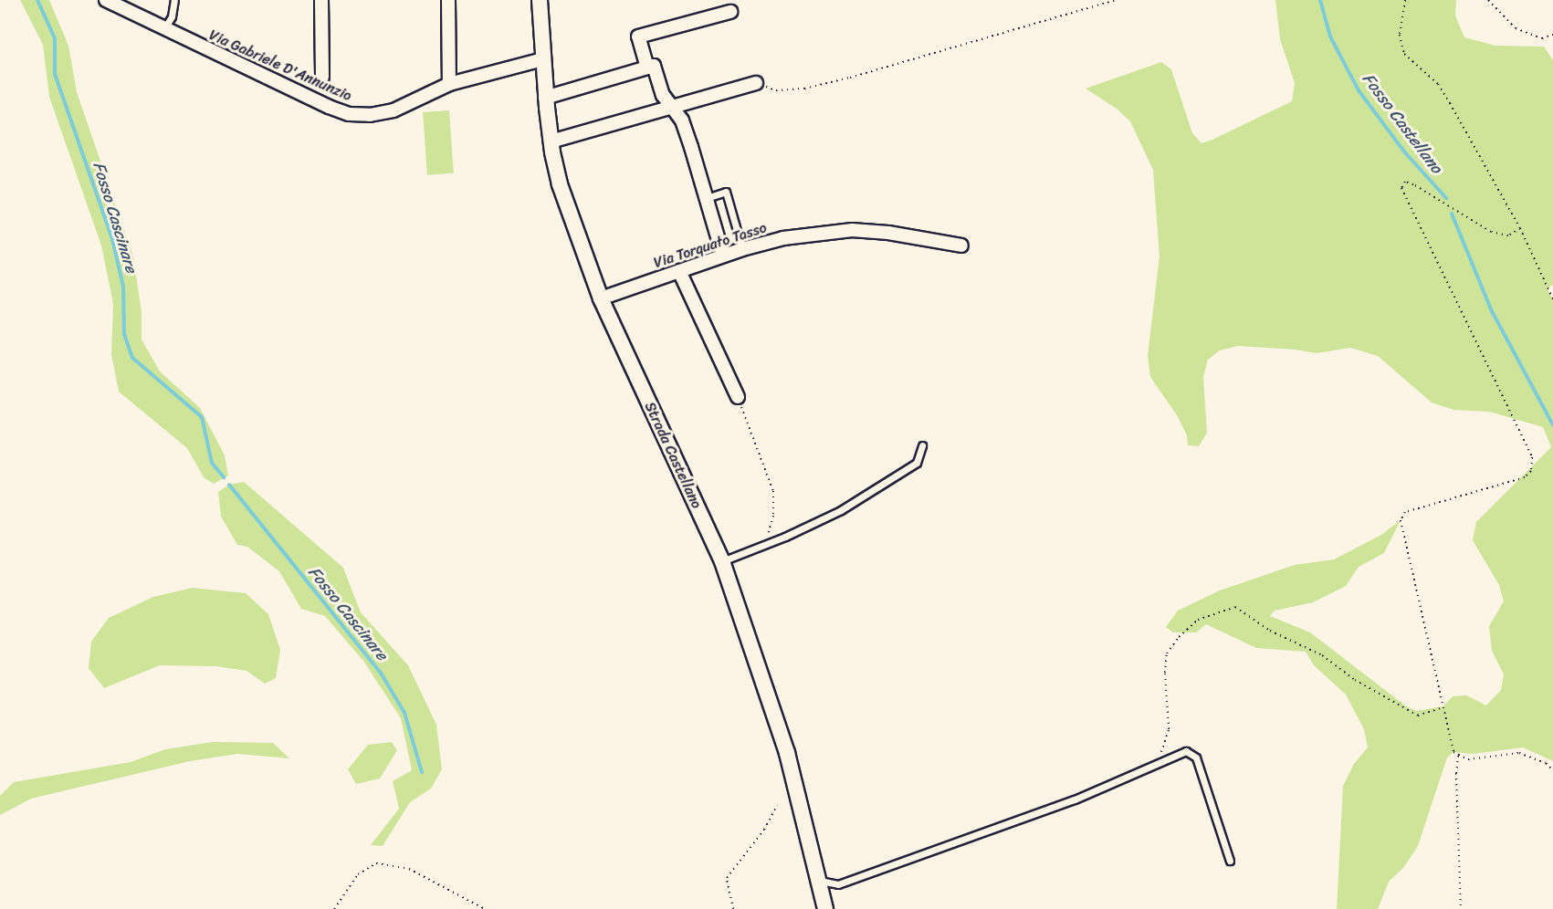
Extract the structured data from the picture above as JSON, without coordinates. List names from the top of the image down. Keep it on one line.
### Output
{"streets":{"street":["Via Gabriele D'Annunzio","Via Torquato Tasso","Strada Castellano"]},"crossings":[["Via Gabriele D'Annunzio","Strada Castellano"],["Via Torquato Tasso","Strada Castellano"]],"water":["Fosso Castellano","Fosso Cascinare"]}
